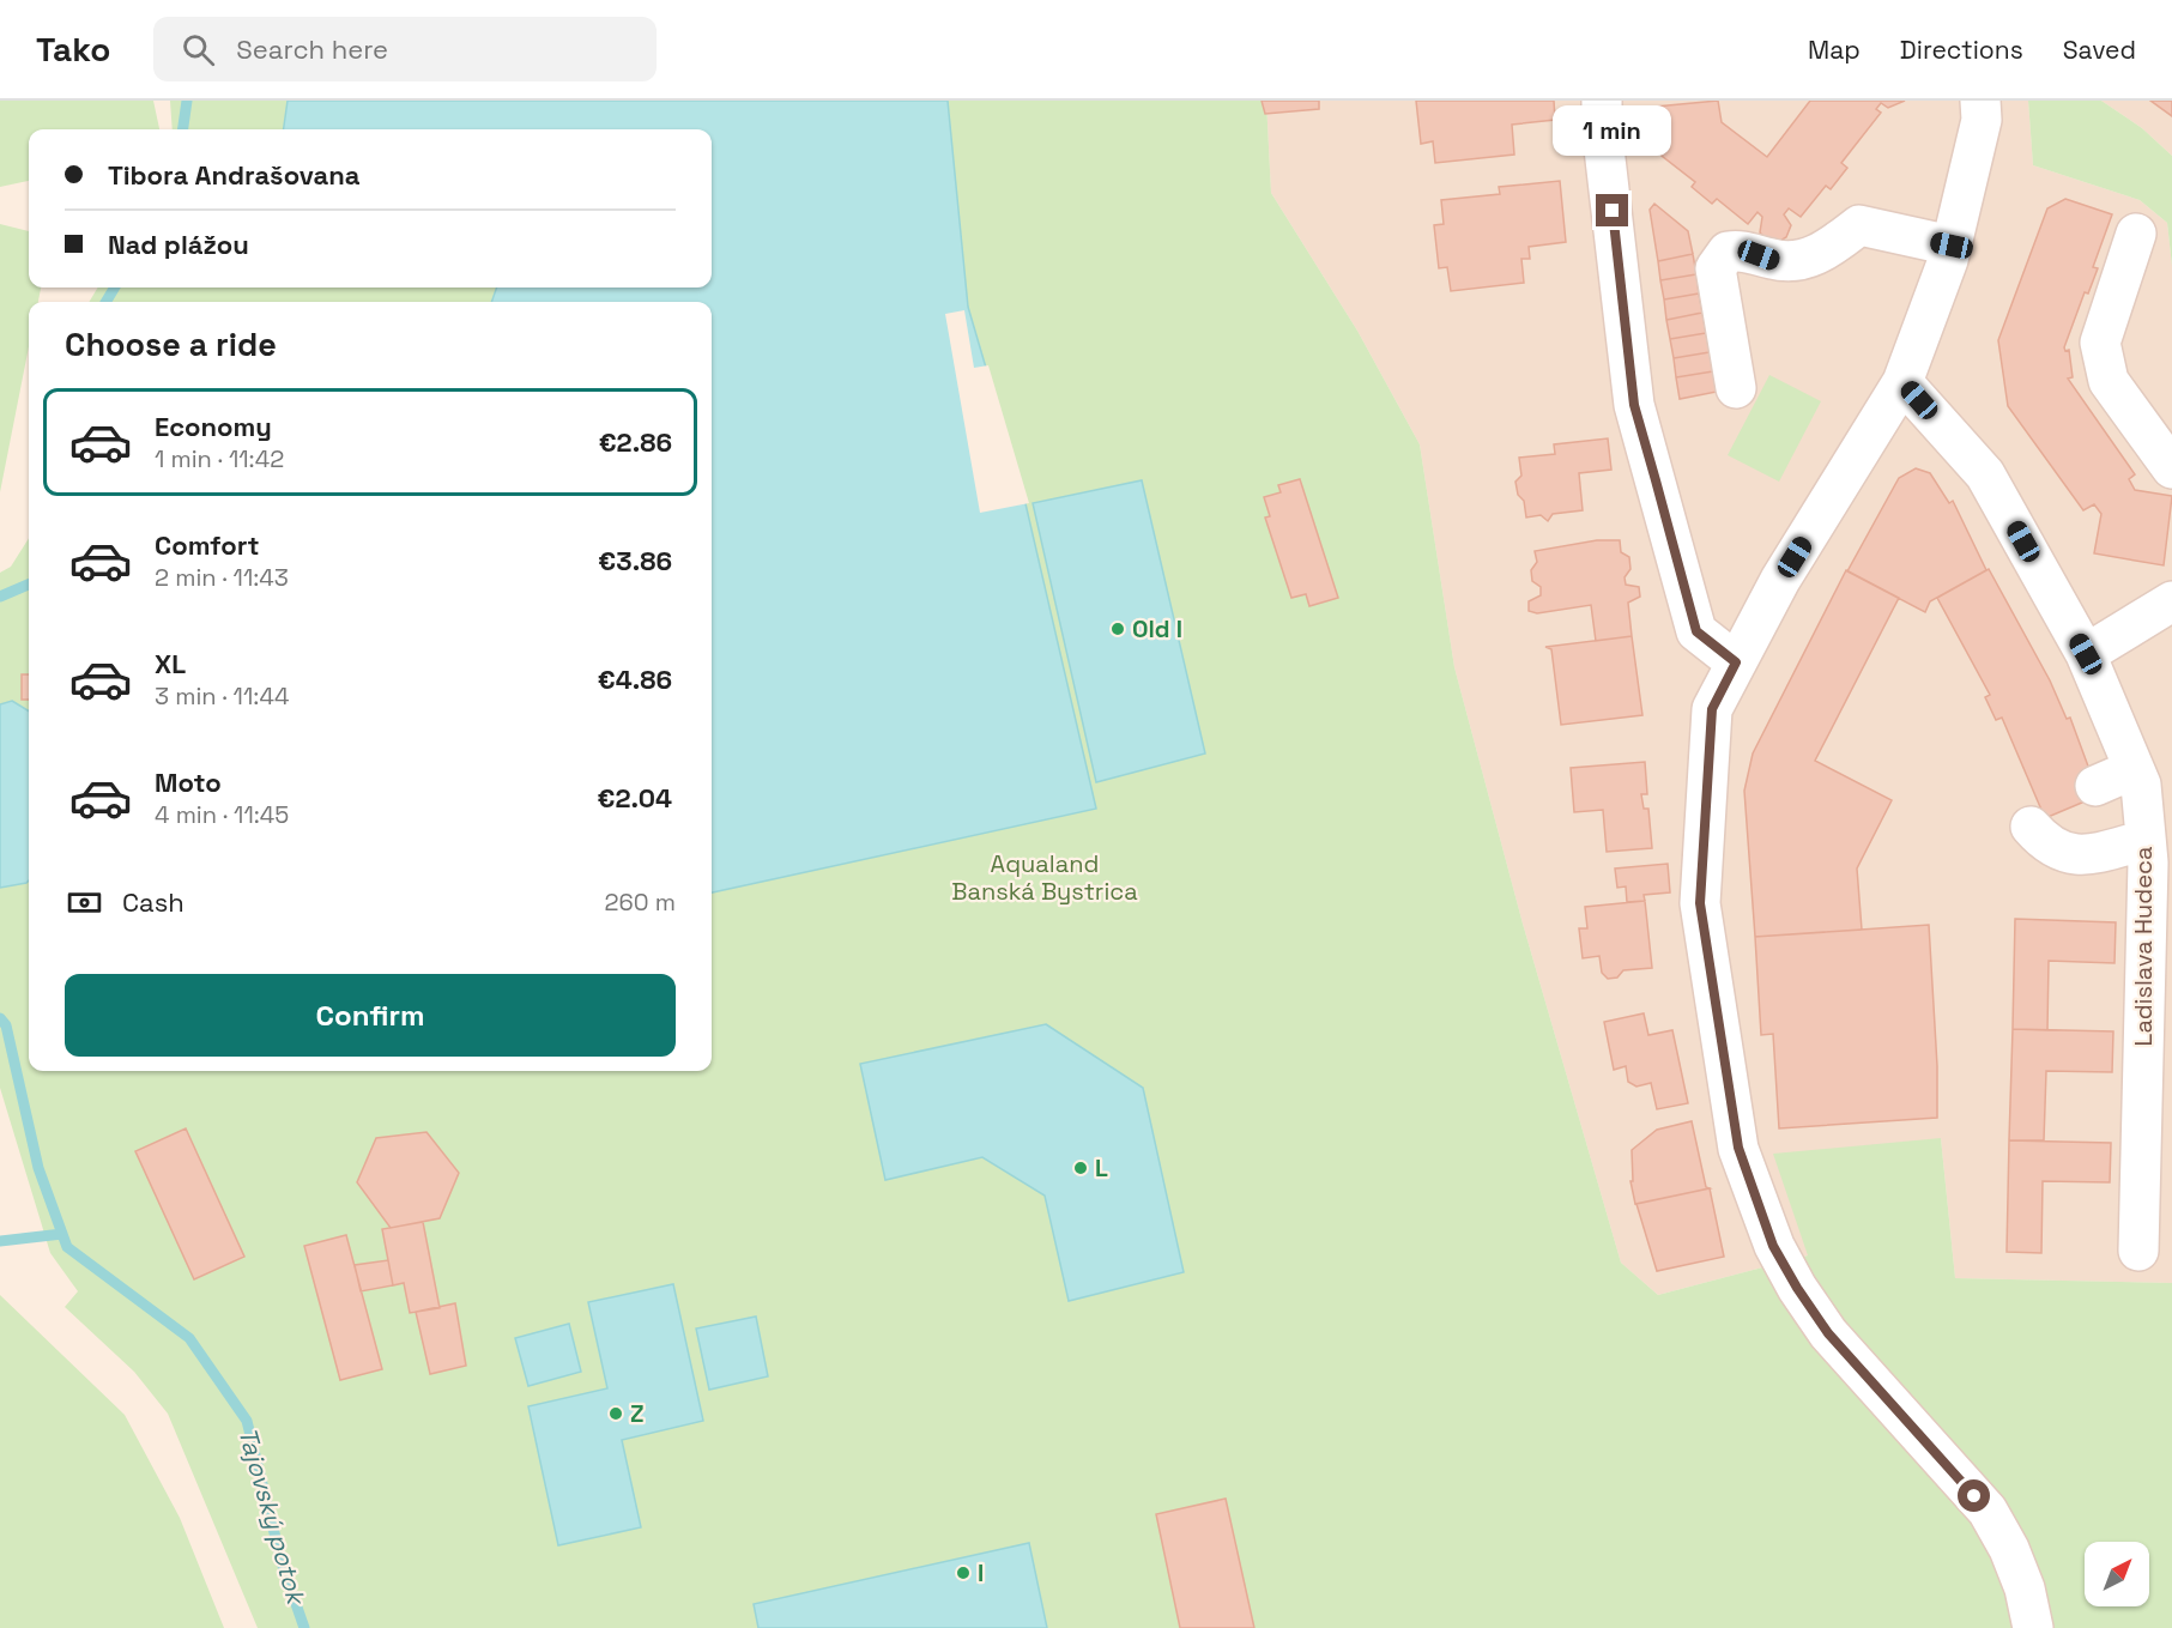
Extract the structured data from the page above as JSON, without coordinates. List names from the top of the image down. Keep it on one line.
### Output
{"streets":{"street":["Ladislava Hudeca"]},"water":["Tajovský potok"],"parks":["Aqualand Banská Bystrica"],"places":["Old I","L","Z","I"],"north":"top right","page":{"header":"Tako","search":"Search here","nav":["Map","Directions","Saved"],"bubble":"1 min","banner":["Tibora Andrašovana","Nad plážou"],"heading":"Choose a ride","list":[{"name":"Economy","note":"1 min · 11:42","value":"€2.86"},{"name":"Comfort","note":"2 min · 11:43","value":"€3.86"},{"name":"XL","note":"3 min · 11:44","value":"€4.86"},{"name":"Moto","note":"4 min · 11:45","value":"€2.04"}],"pay":["Cash","260 m"],"buttons":"Confirm"}}
